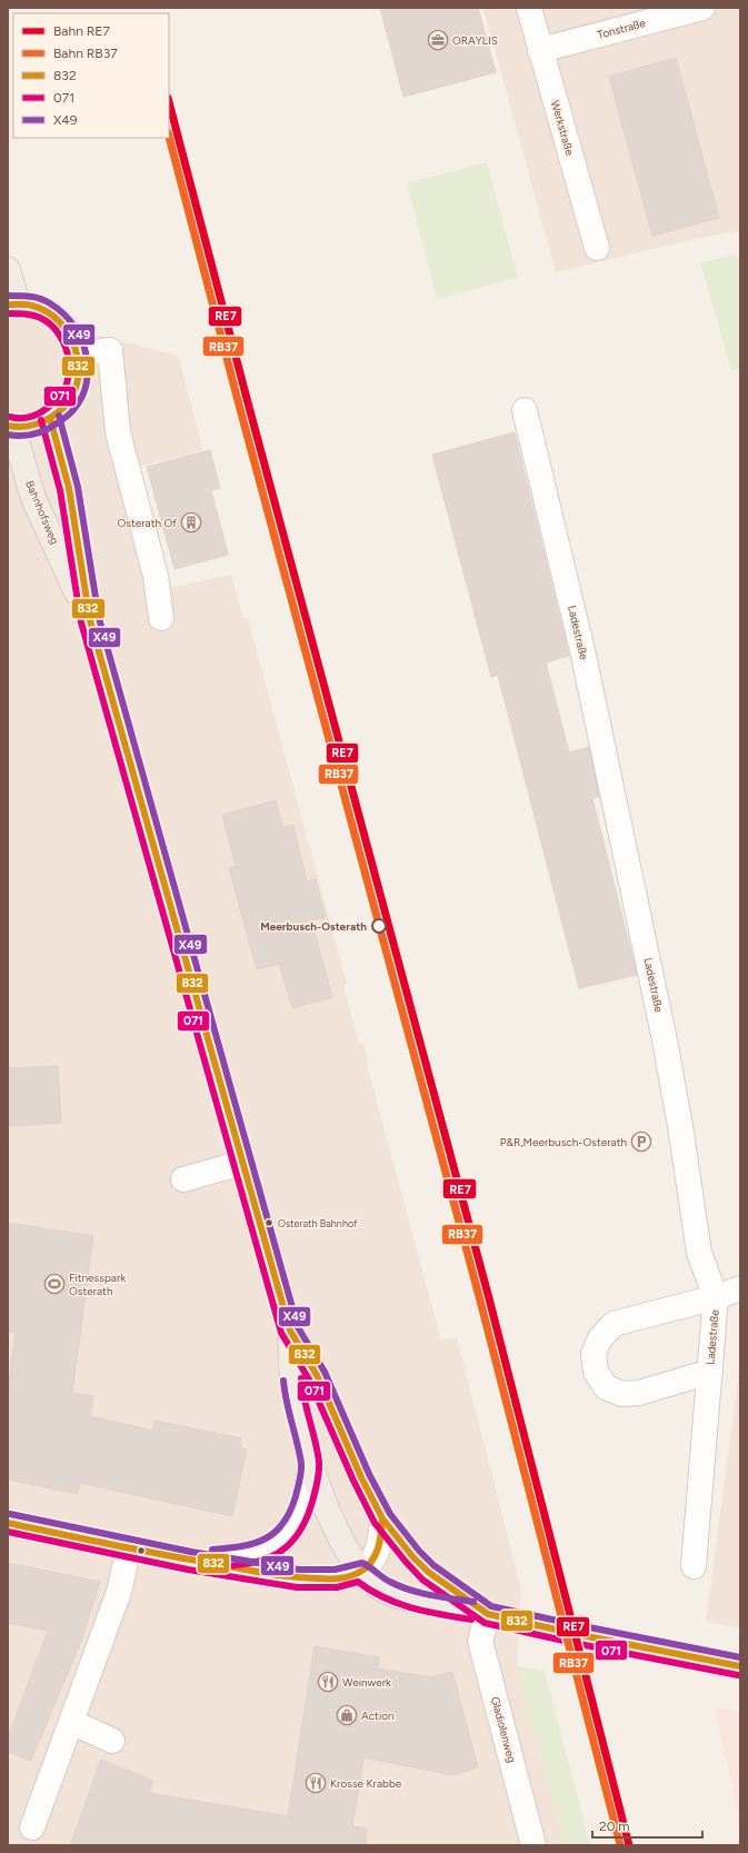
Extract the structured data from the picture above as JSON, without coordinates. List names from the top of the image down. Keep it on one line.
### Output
{"streets":{"main road":["Bahnhofsweg"],"street":["Tonstraße","Werkstraße","Ladestraße","Gladiolenweg"]},"crossings":[["Tonstraße","Werkstraße"],["Bahnhofsweg","Gladiolenweg"]],"places":{"office":["ORAYLIS"],"building":["Osterath Of"],"other":["Meerbusch-Osterath","Osterath Bahnhof"],"parking":["P&R,Meerbusch-Osterath"],"sports":["Fitnesspark Osterath"],"restaurant":["Weinwerk","Krosse Krabbe"],"shop":["Action"]},"lines":["rail line RE7","rail line RB37","transit line X49","transit line 832","transit line 071"],"legend":["Bahn RE7","Bahn RB37","832","071","X49"],"scale_bar":"20 m"}
